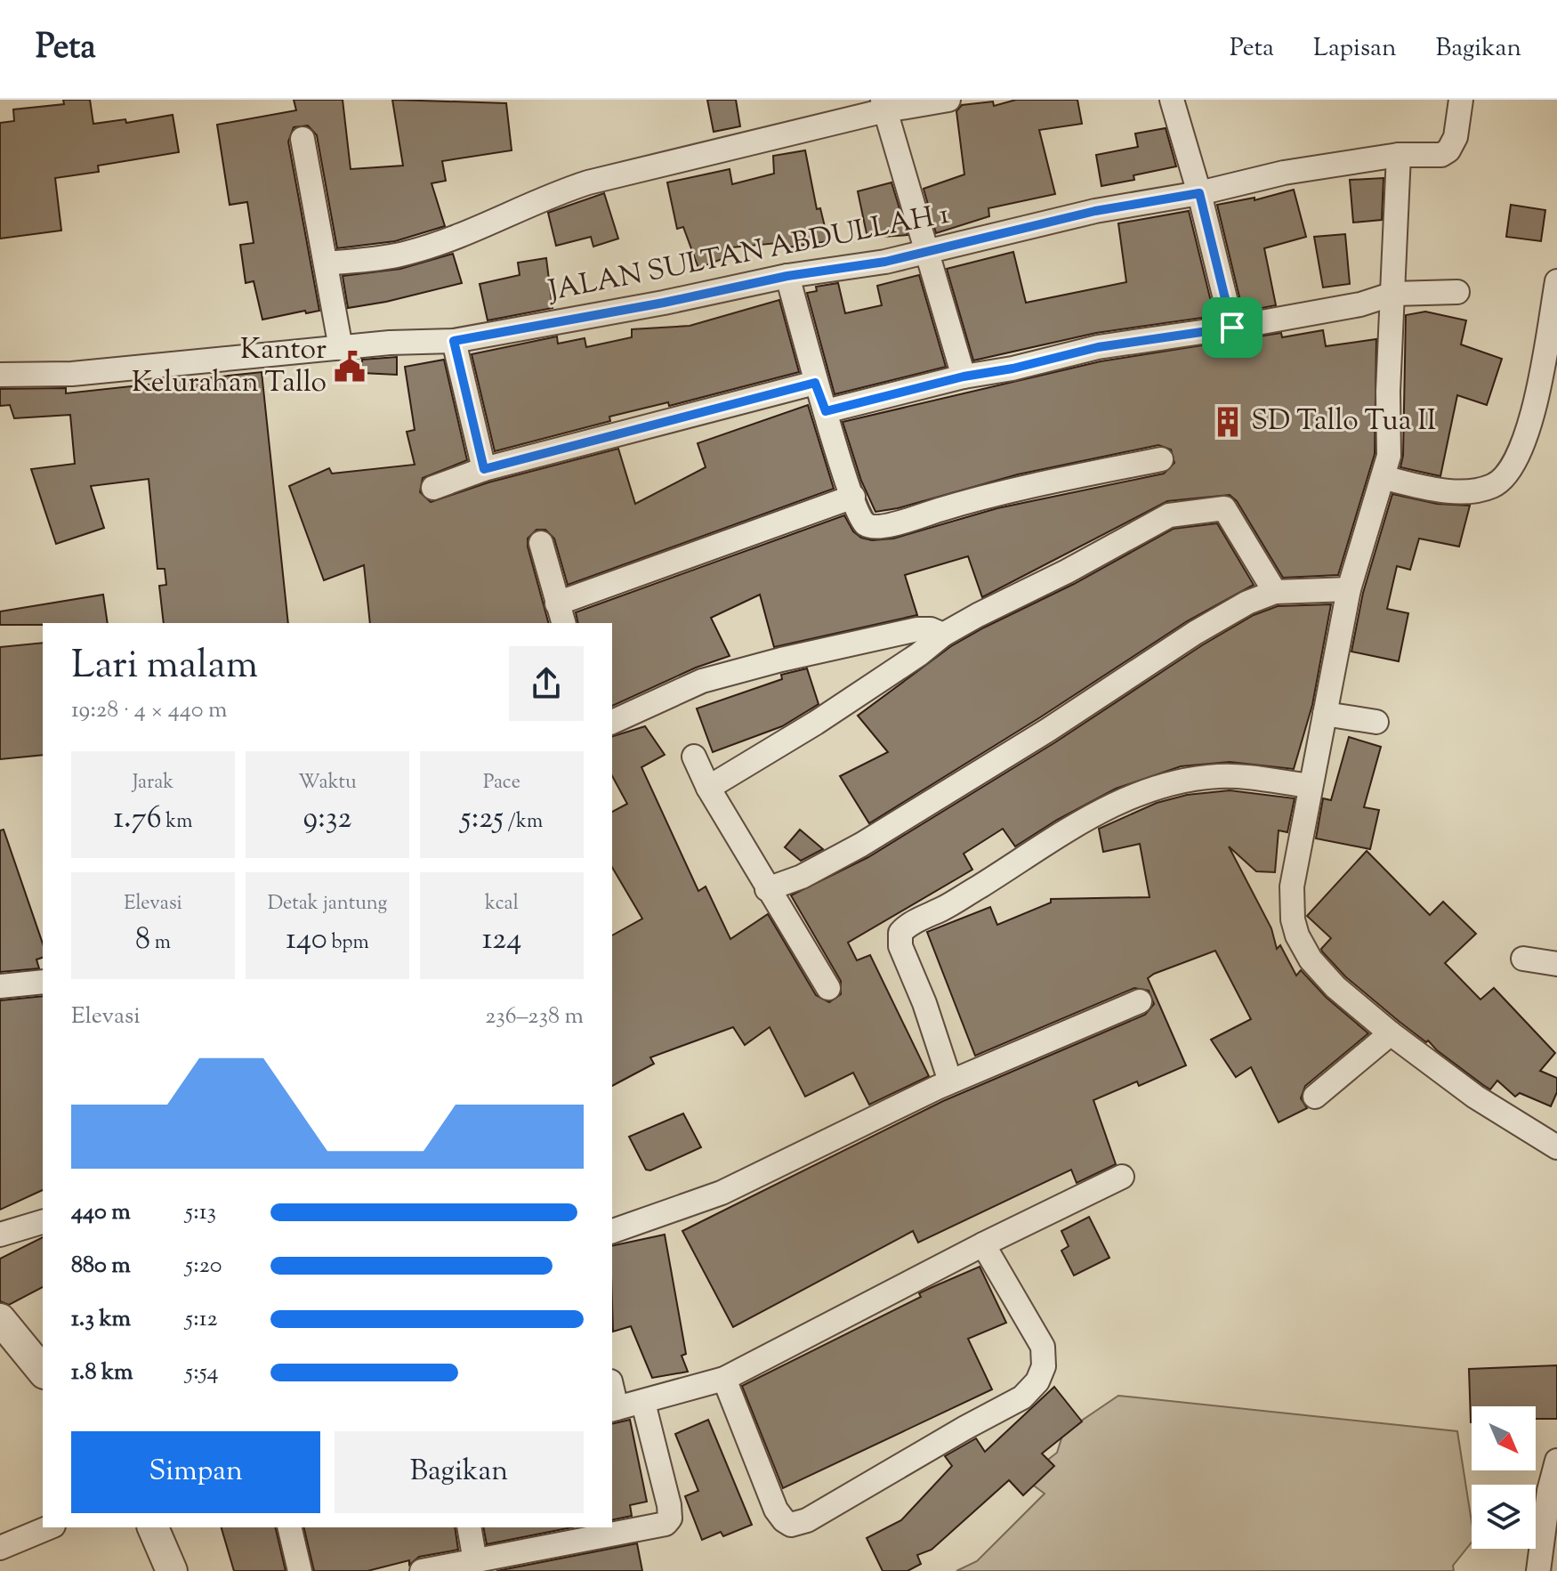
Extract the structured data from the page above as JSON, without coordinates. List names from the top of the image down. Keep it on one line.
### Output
{"streets":{"street":["JALAN SULTAN ABDULLAH 1"]},"places":{"public building":["Kantor Kelurahan Tallo"],"building":["SD Tallo Tua II"]},"north":"bottom right","page":{"header":"Peta","nav":["Peta","Lapisan","Bagikan"],"heading":["Lari malam","19:28 · 4 × 440 m"],"stats":[["Jarak","1.76 km"],["Waktu","9:32"],["Pace","5:25 /km"],["Elevasi","8 m"],["Detak jantung","140 bpm"],["kcal","124"]],"chart":["Elevasi","236–238 m"],"list":[{"name":"440 m","note":"5:13"},{"name":"880 m","note":"5:20"},{"name":"1.3 km","note":"5:12"},{"name":"1.8 km","note":"5:54"}],"buttons":["Simpan","Bagikan"]}}
